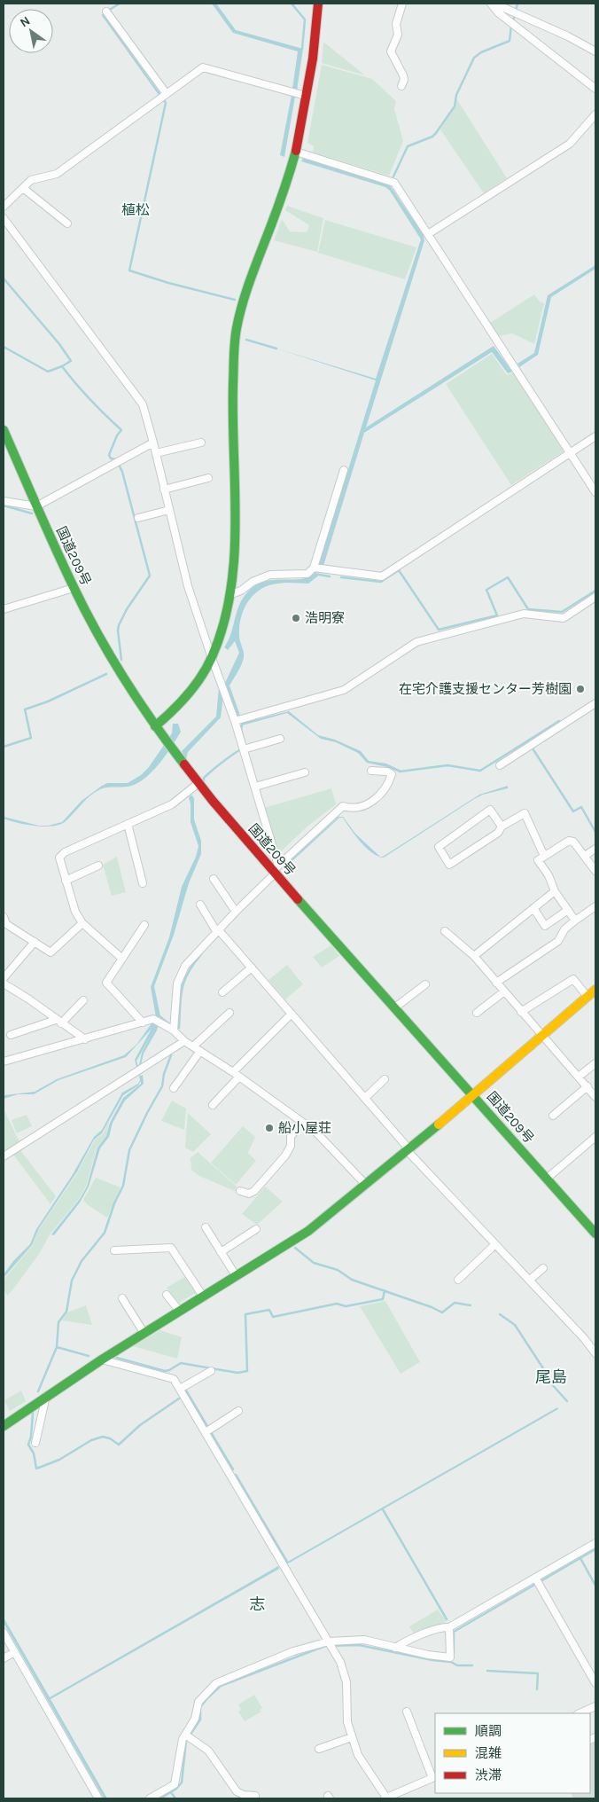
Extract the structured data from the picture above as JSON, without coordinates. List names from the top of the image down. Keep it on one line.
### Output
{"streets":{"main road":["国道209号"]},"districts":["植松","尾島","志"],"places":["浩明寮","在宅介護支援センター芳樹園","船小屋荘"],"legend":["順調","混雑","渋滞"],"north":"top left"}
